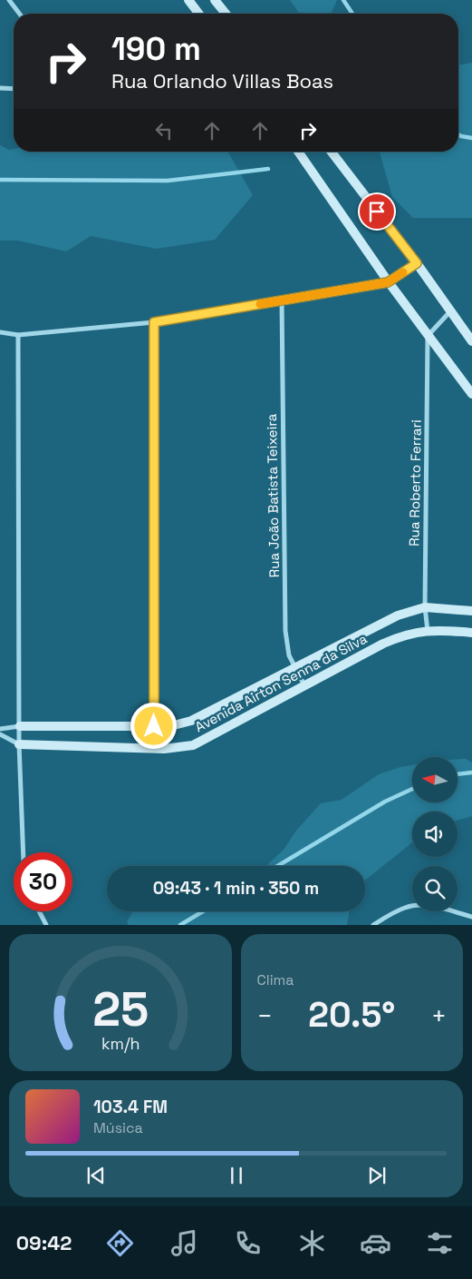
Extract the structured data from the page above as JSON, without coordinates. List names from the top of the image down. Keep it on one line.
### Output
{"streets":{"street":["Rua Roberto Ferrari","Rua João Batista Teixeira","Avenida Airton Senna da Silva"]},"crossings":[["Rua Roberto Ferrari","Avenida Airton Senna da Silva"],["Rua João Batista Teixeira","Avenida Airton Senna da Silva"]],"north":"left","page":{"turn":["190 m","Rua Orlando Villas Boas"],"limit":"30","trip":"09:43 · 1 min · 350 m","tile":"Clima","heat":["−","20.5°","+"],"song":["103.4 FM","Música"],"tabs":"09:42","gauge":["25","km/h"]}}
